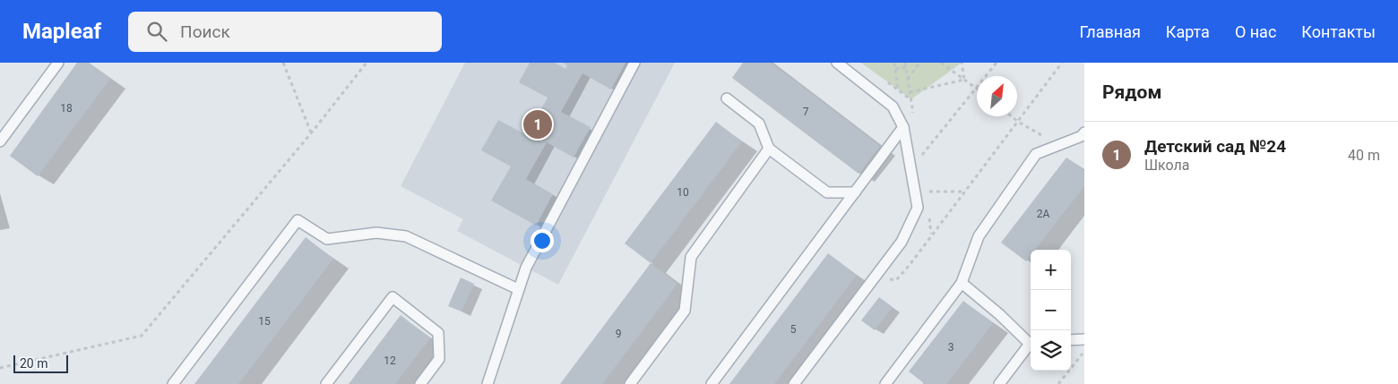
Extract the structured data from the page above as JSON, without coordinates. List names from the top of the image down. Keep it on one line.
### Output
{"house_numbers":["18","7","10","2А","15","5","9","3","12"],"scale_bar":"20 m","north":"top right","page":{"header":"Mapleaf","search":"Поиск","nav":["Главная","Карта","О нас","Контакты"],"heading":"Рядом","pins":"1","list":[{"mark":"1","name":"Детский сад №24","note":"Школа","value":"40 m"}],"map_buttons":["+","−"],"scale":"20 m"}}
